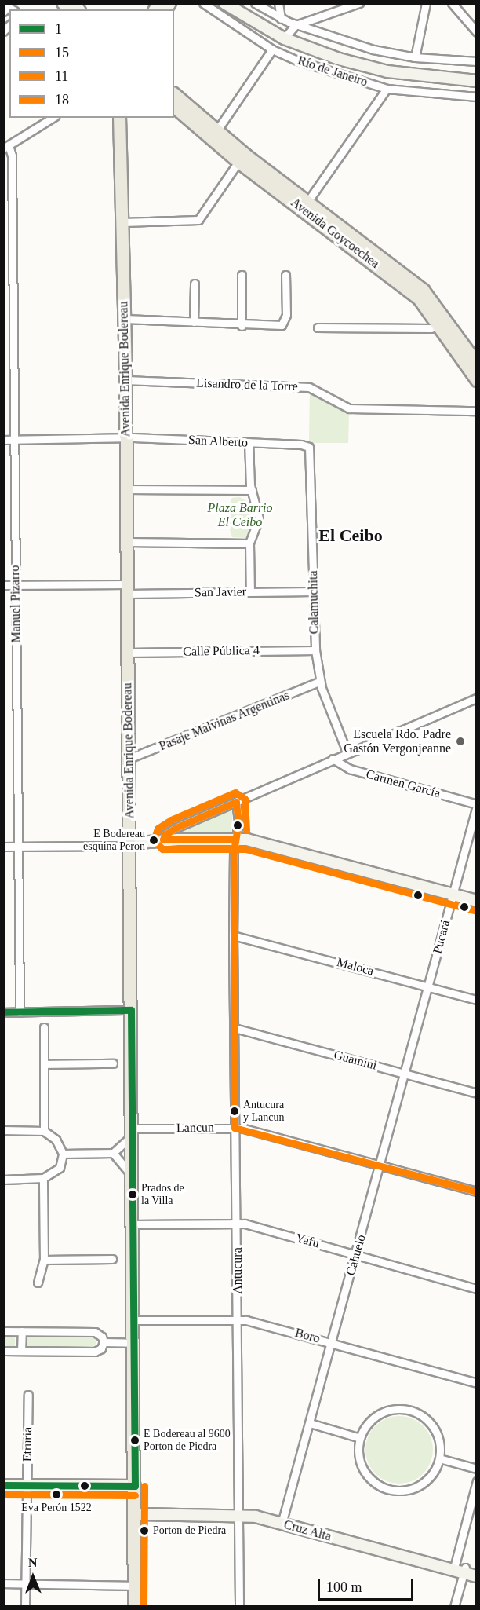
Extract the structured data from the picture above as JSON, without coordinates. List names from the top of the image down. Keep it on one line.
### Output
{"streets":{"main road":["Avenida Goycoechea","Avenida Enrique Bodereau","Cruz Alta"],"street":["Río de Janeiro","Lisandro de la Torre","San Alberto","San Javier","Calamuchita","Manuel Pizarro","Calle Pública 4","Pasaje Malvinas Argentinas","Carmen García","Pucará","Maloca","Guamini","Lancun","Yafu","Cahuelo","Antucura","Boro","Etruria"]},"crossings":[["Avenida Enrique Bodereau","Lisandro de la Torre"],["Avenida Enrique Bodereau","San Alberto"],["Avenida Enrique Bodereau","San Javier"],["Avenida Enrique Bodereau","Calle Pública 4"],["Avenida Enrique Bodereau","Pasaje Malvinas Argentinas"],["Avenida Enrique Bodereau","Lancun"],["Avenida Enrique Bodereau","Yafu"],["Avenida Enrique Bodereau","Boro"],["Avenida Enrique Bodereau","Cruz Alta"],["San Alberto","Calamuchita"],["San Alberto","Manuel Pizarro"],["San Javier","Calamuchita"],["San Javier","Manuel Pizarro"],["Calamuchita","Calle Pública 4"],["Calamuchita","Pasaje Malvinas Argentinas"],["Carmen García","Pucará"],["Pucará","Maloca"],["Pucará","Cahuelo"],["Maloca","Cahuelo"],["Maloca","Antucura"],["Guamini","Cahuelo"],["Guamini","Antucura"],["Lancun","Cahuelo"],["Lancun","Antucura"],["Yafu","Cahuelo"],["Yafu","Antucura"],["Cahuelo","Boro"],["Cahuelo","Cruz Alta"],["Antucura","Boro"],["Antucura","Cruz Alta"]],"districts":["El Ceibo"],"parks":["Plaza Barrio El Ceibo"],"places":["Escuela Rdo. Padre Gastón Vergonjeanne","E Bodereau esquina Peron","Antucura y Lancun","Prados de la Villa","E Bodereau al 9600 Porton de Piedra","Eva Perón 1522","Porton de Piedra"],"lines":["transit line 11","transit line 15","transit line 1","transit line 18"],"legend":["1","15","11","18"],"scale_bar":"100 m","north":"top"}
